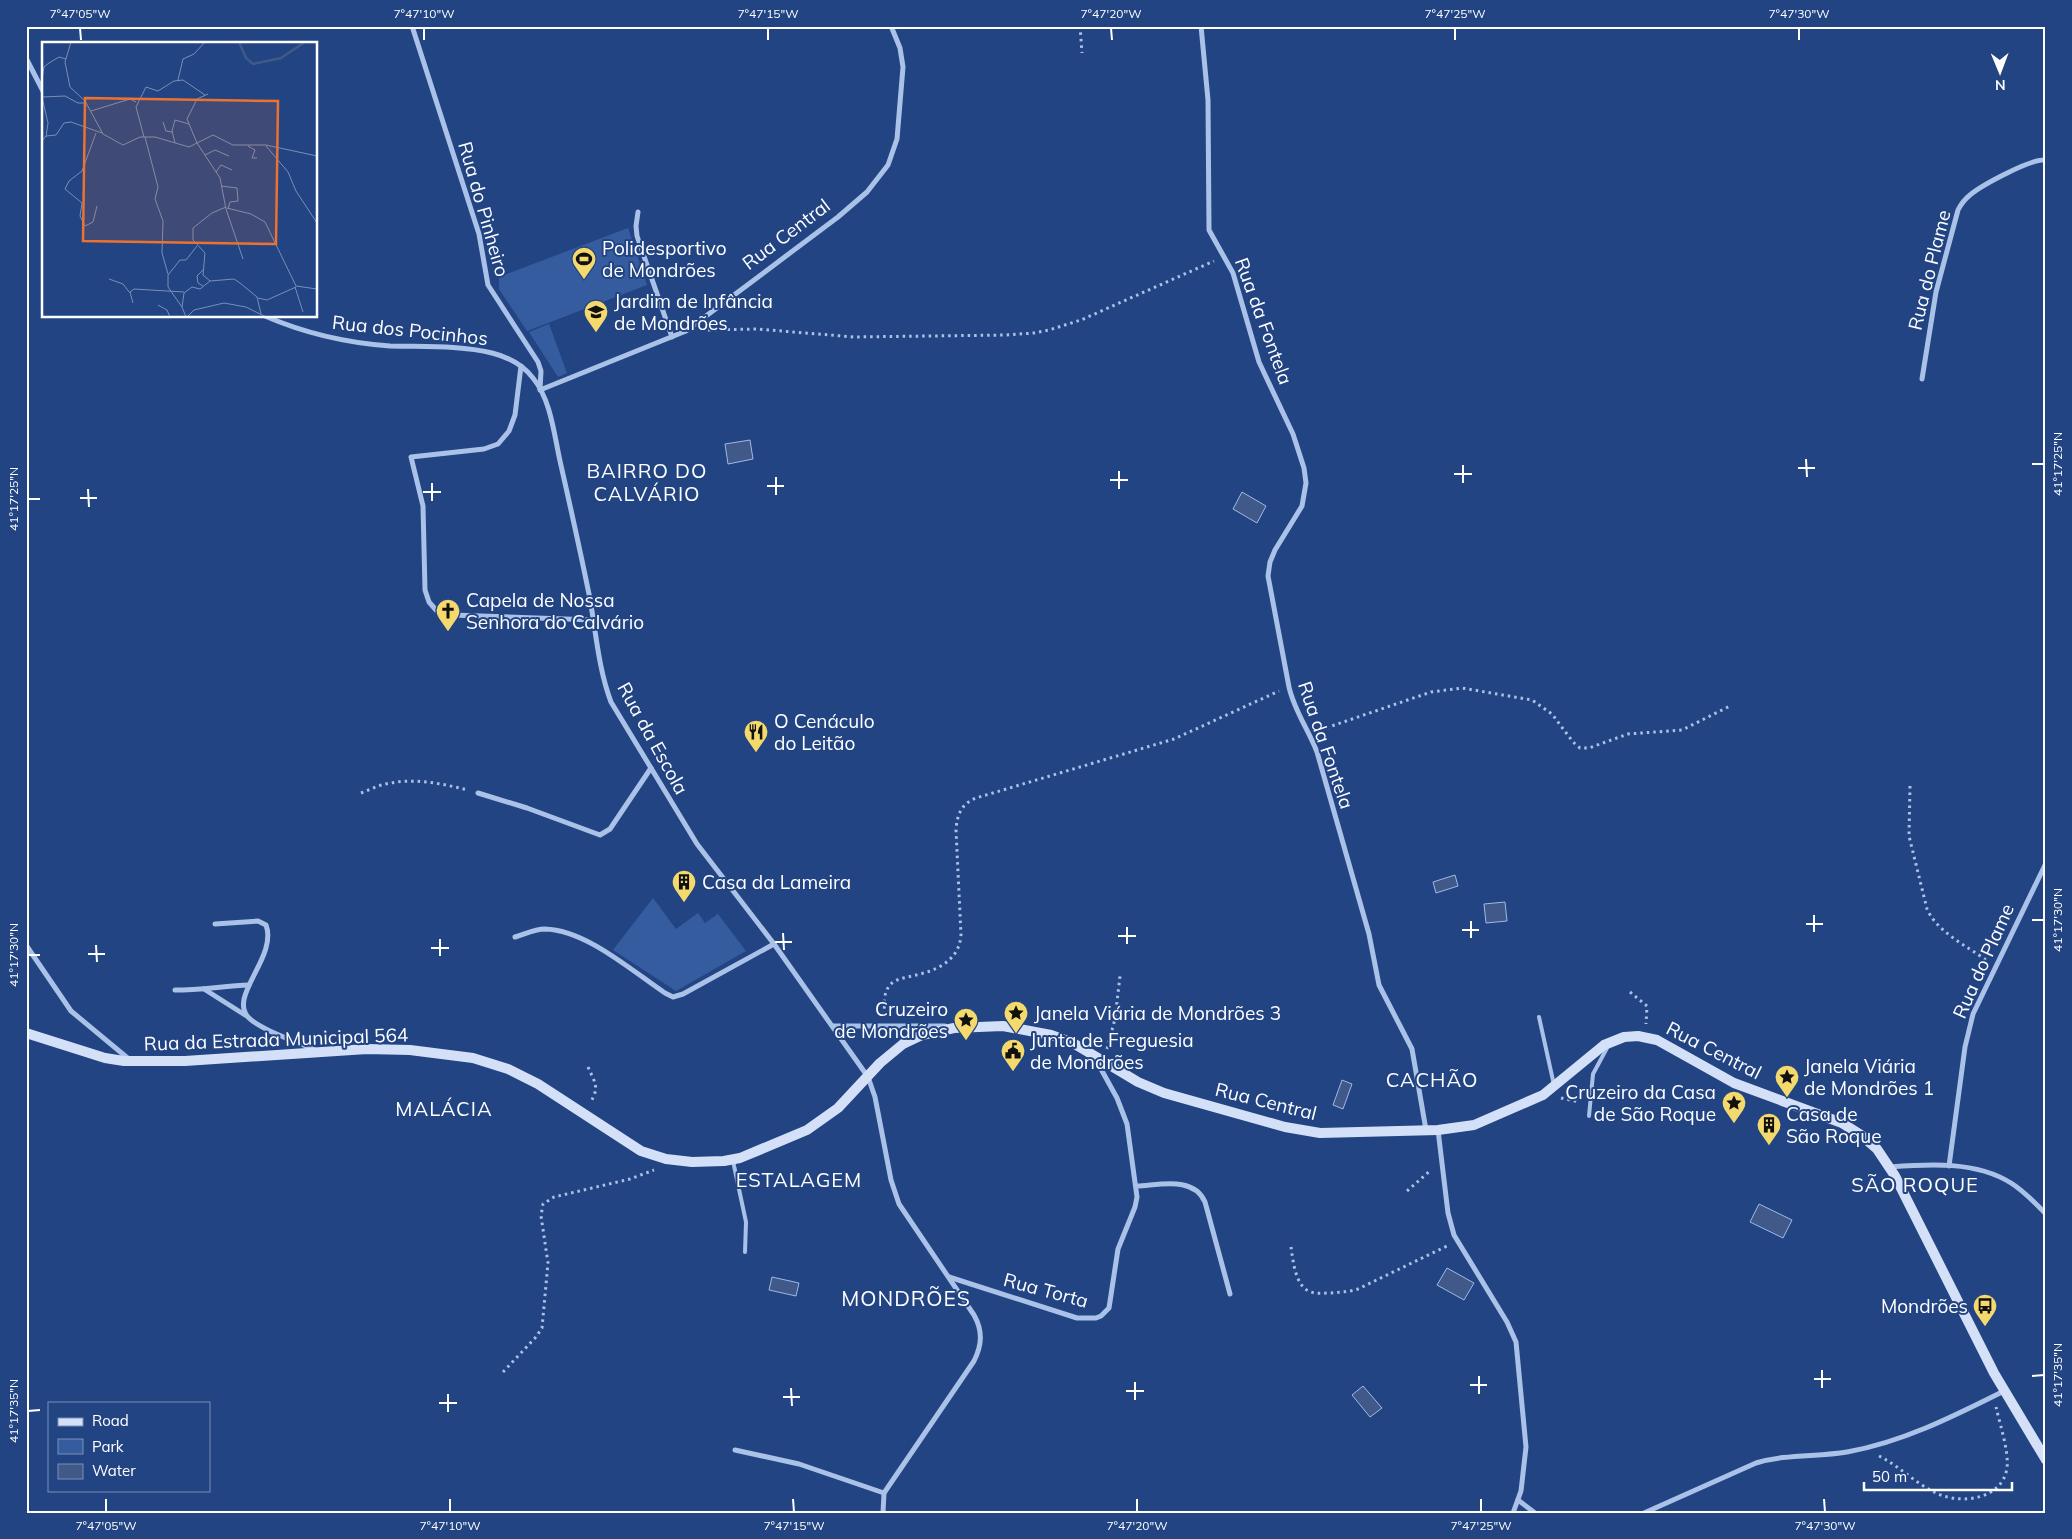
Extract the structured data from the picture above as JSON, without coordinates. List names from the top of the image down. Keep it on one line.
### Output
{"streets":{"main road":["Rua Central","Rua da Estrada Municipal 564"],"street":["Rua do Pinheiro","Rua do Plame","Rua da Fontela","Rua dos Pocinhos","Rua da Escola","Rua Torta"]},"crossings":[["Rua do Pinheiro","Rua Central"],["Rua do Pinheiro","Rua dos Pocinhos"],["Rua do Pinheiro","Rua da Escola"],["Rua Central","Rua da Fontela"],["Rua Central","Rua dos Pocinhos"],["Rua Central","Rua da Escola"],["Rua Central","Rua da Estrada Municipal 564"],["Rua Central","Rua Torta"],["Rua dos Pocinhos","Rua da Escola"],["Rua da Escola","Rua da Estrada Municipal 564"],["Rua da Escola","Rua Torta"]],"districts":["BAIRRO DO CALVÁRIO","CACHÃO","MALÁCIA","ESTALAGEM","SÃO ROQUE","MONDRÕES"],"places":{"sports":["Polidesportivo de Mondrões"],"school or university":["Jardim de Infância de Mondrões"],"church":["Capela de Nossa Senhora do Calvário"],"restaurant":["O Cenáculo do Leitão"],"building":["Casa da Lameira","Casa de São Roque"],"place":["Janela Viária de Mondrões 3","Cruzeiro de Mondrões","Janela Viária de Mondrões 1","Cruzeiro da Casa de São Roque"],"public building":["Junta de Freguesia de Mondrões"],"bus stop":["Mondrões"]},"legend":["Road","Park","Water"],"scale_bar":"50 m","north":"bottom","coordinates":["7°47'05\"W","7°47'10\"W","7°47'15\"W","7°47'20\"W","7°47'25\"W","7°47'30\"W","41°17'25\"N","41°17'30\"N","41°17'35\"N"]}
